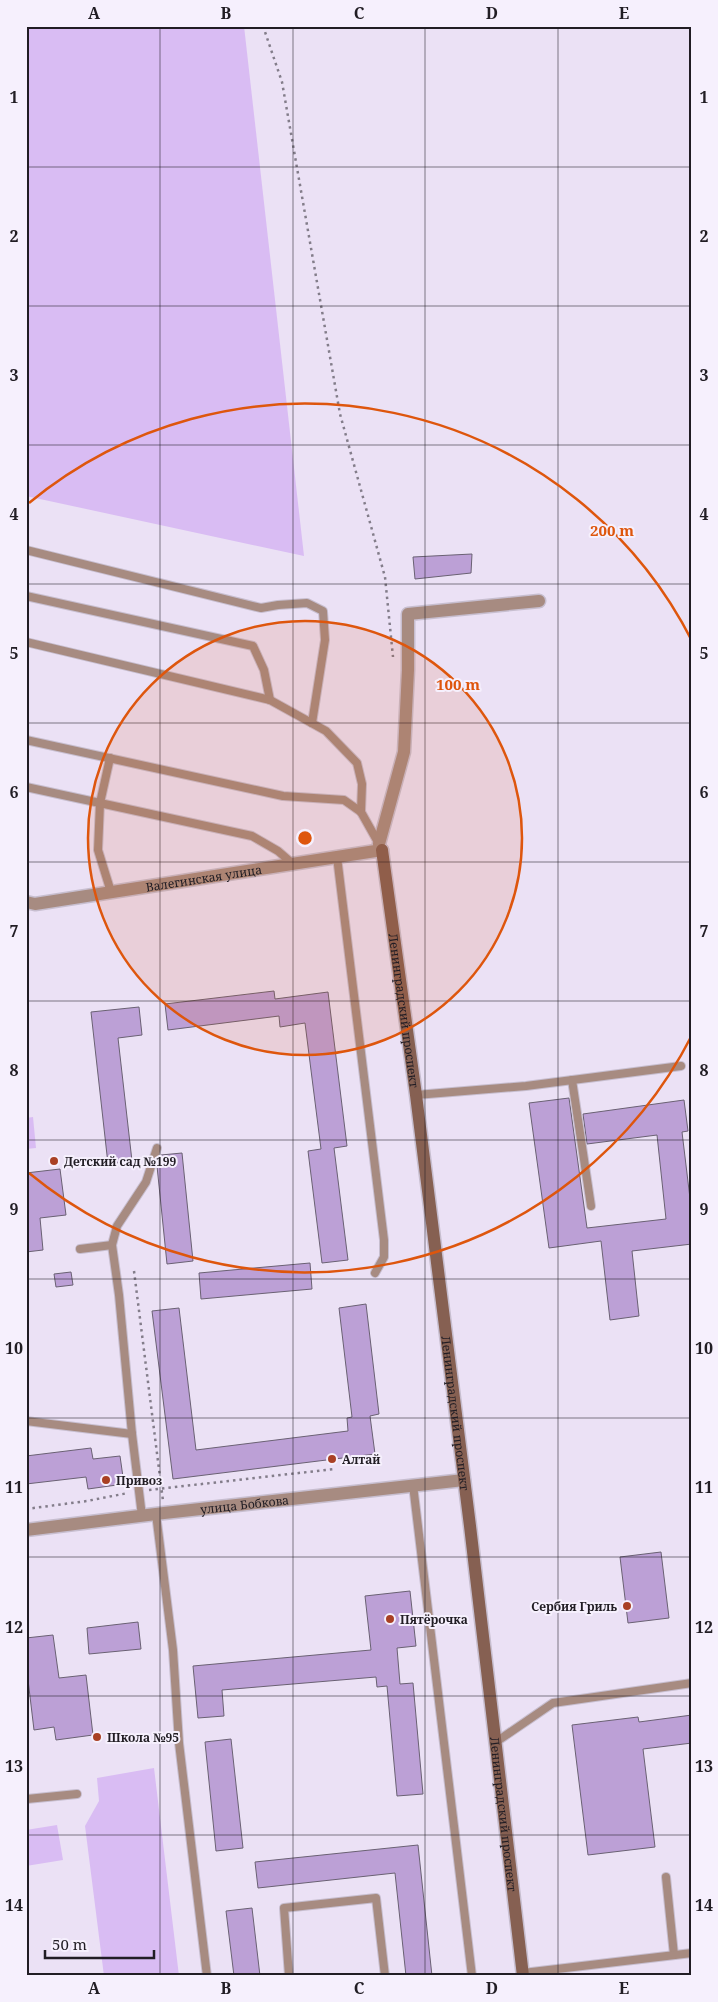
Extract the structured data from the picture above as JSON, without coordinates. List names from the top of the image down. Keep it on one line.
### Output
{"streets":{"street":["Валегинская улица","Ленинградский проспект","улица Бобкова"]},"crossings":[["Валегинская улица","Ленинградский проспект"],["Ленинградский проспект","улица Бобкова"]],"places":["Детский сад №199","Алтай","Привоз","Сербия Гриль","Пятёрочка","Школа №95"],"scale_bar":"50 m","grid":{"columns":["A","B","C","D","E"],"rows":["1","2","3","4","5","6","7","8","9","10","11","12","13","14"]},"rings":["200 m","100 m"]}
